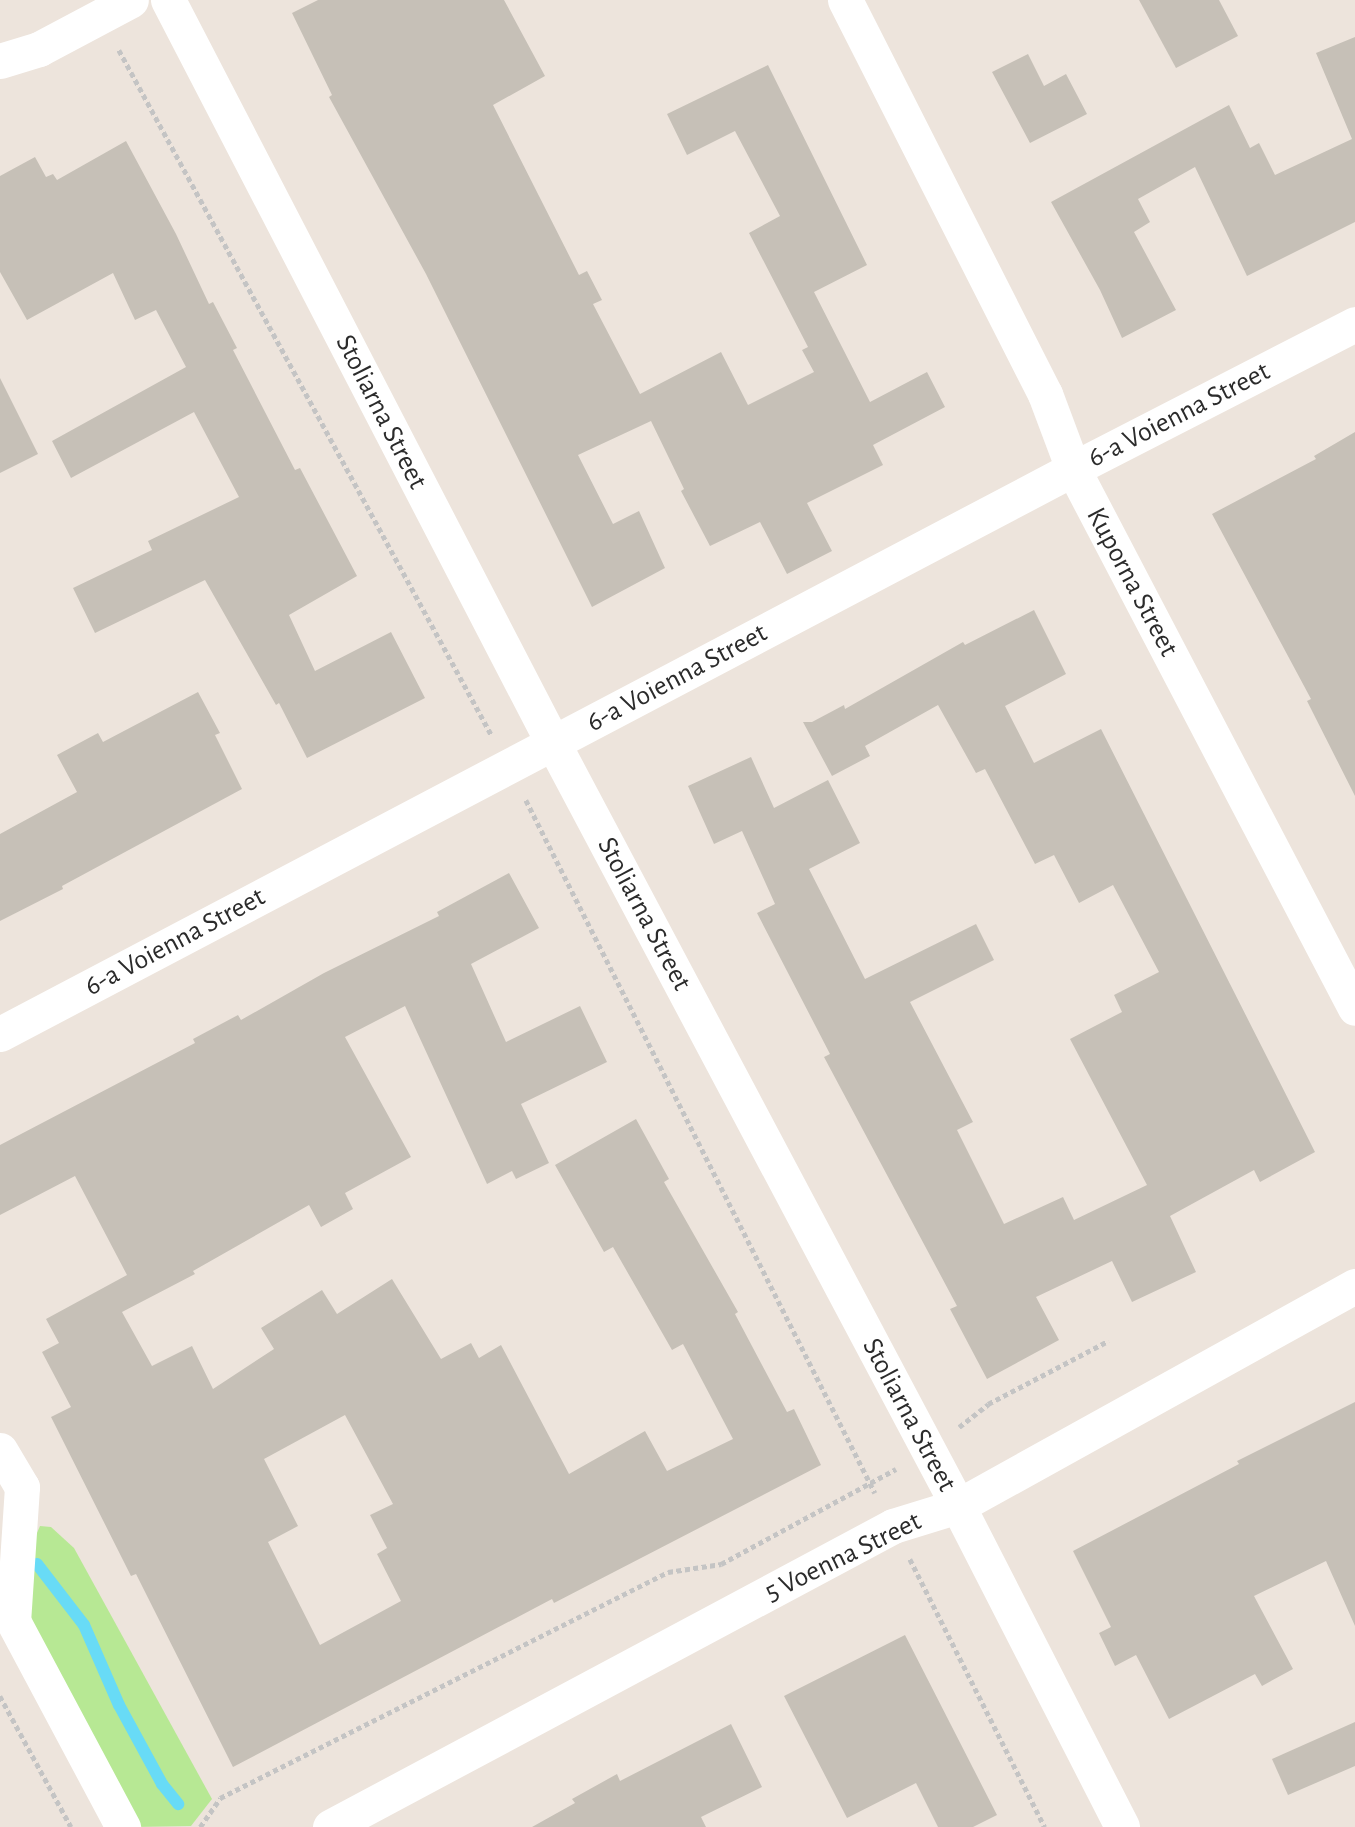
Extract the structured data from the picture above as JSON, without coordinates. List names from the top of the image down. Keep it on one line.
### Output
{"streets":{"street":["Stoliarna Street","6-a Voienna Street","Kuporna Street","5 Voenna Street"]},"crossings":[["Stoliarna Street","6-a Voienna Street"],["Stoliarna Street","5 Voenna Street"],["6-a Voienna Street","Kuporna Street"]]}
